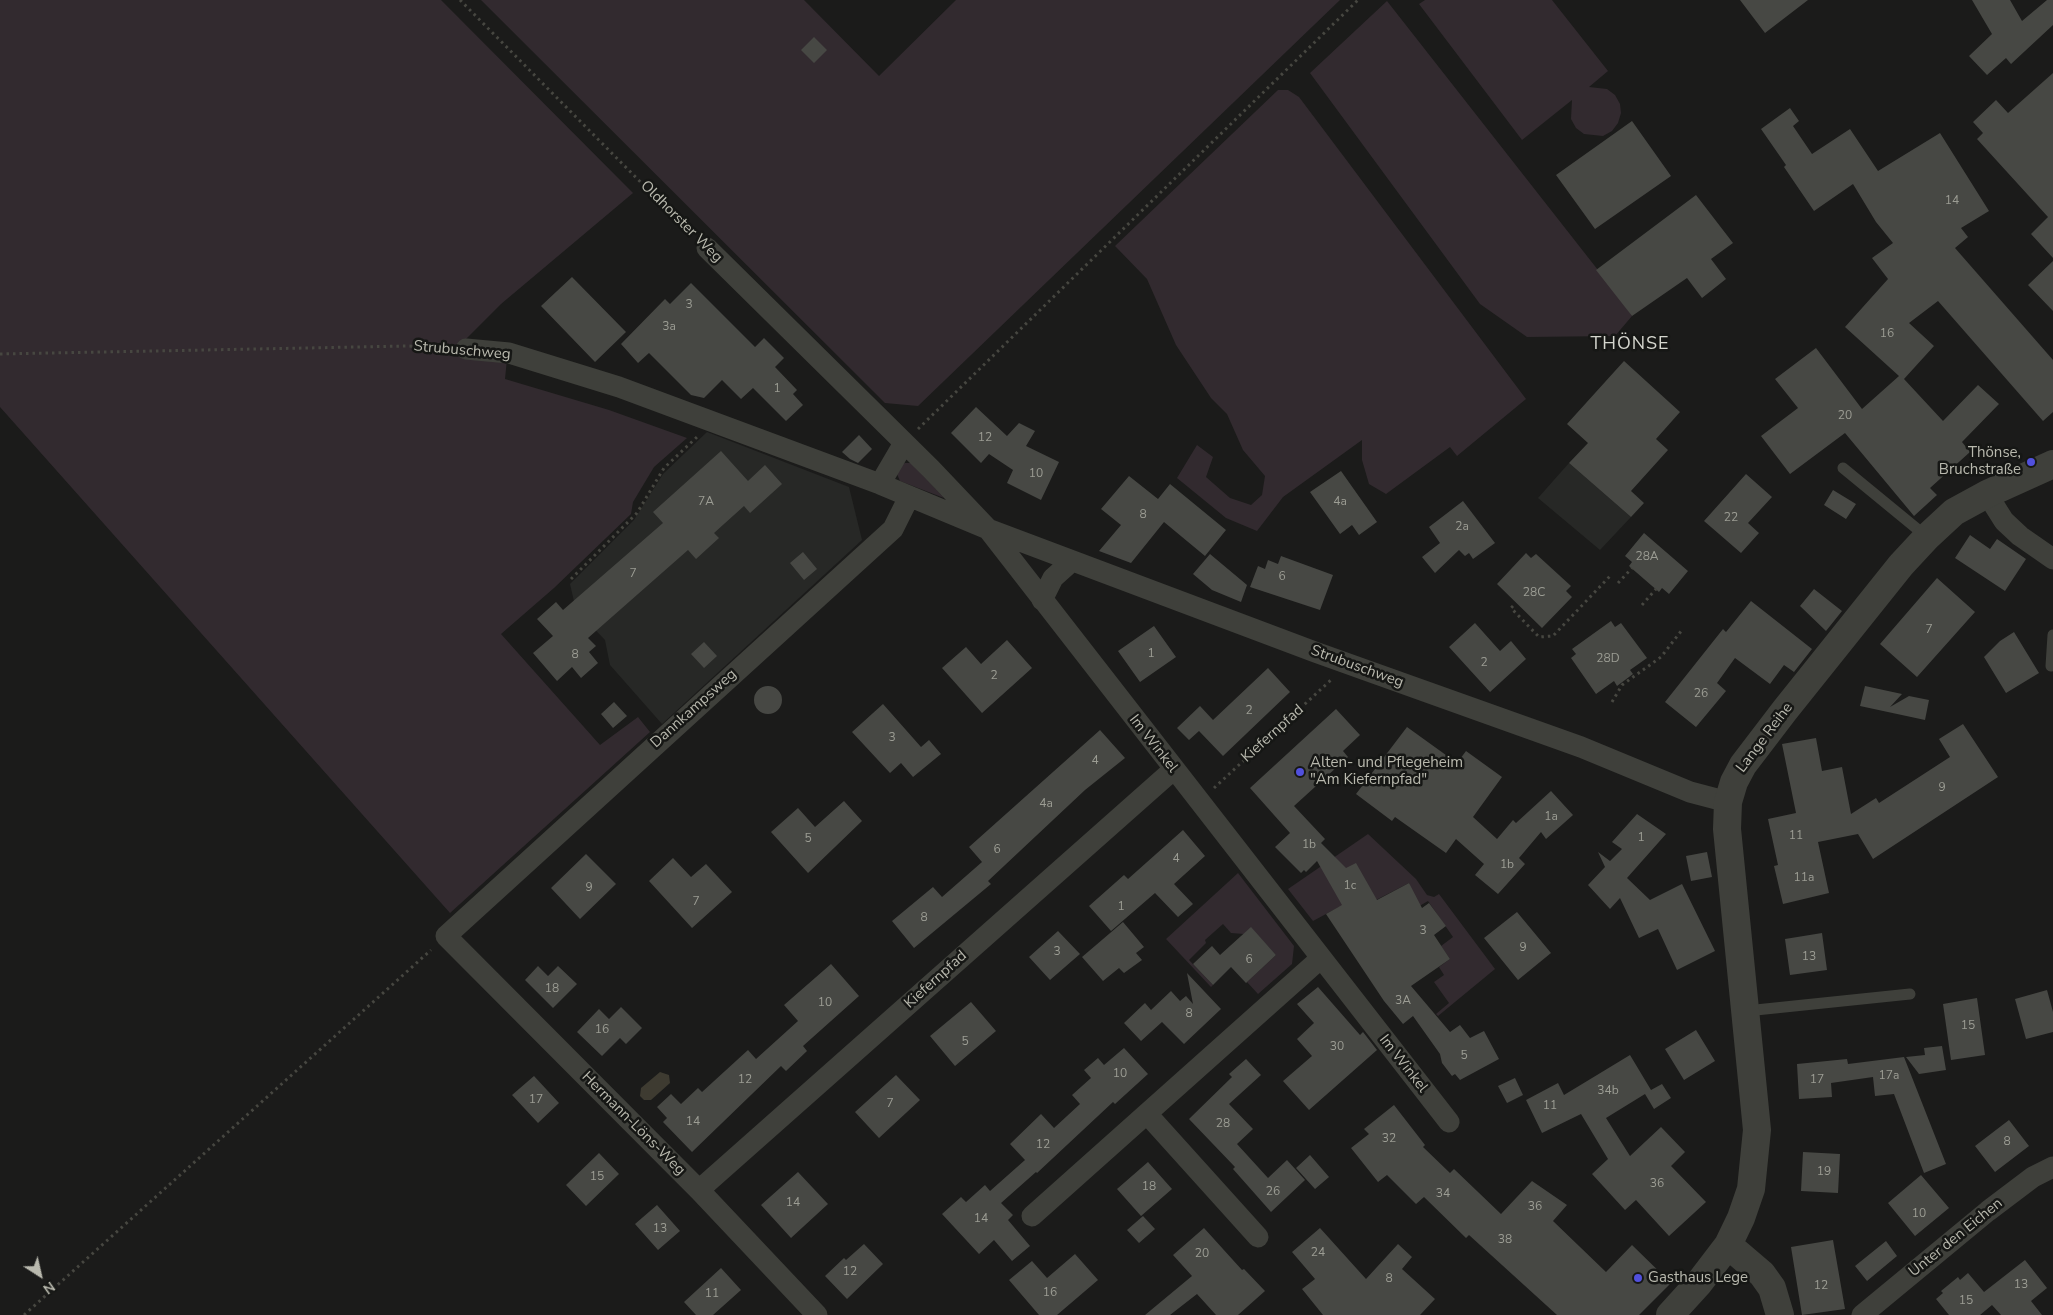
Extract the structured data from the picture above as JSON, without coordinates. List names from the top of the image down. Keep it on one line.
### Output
{"streets":{"street":["Oldhorster Weg","Strubuschweg","Dannkampsweg","Kiefernpfad","Lange Reihe","Im Winkel","Hermann-Löns-Weg","Unter den Eichen"]},"crossings":[["Oldhorster Weg","Strubuschweg"],["Strubuschweg","Dannkampsweg"],["Strubuschweg","Kiefernpfad"],["Strubuschweg","Lange Reihe"],["Strubuschweg","Im Winkel"],["Dannkampsweg","Hermann-Löns-Weg"],["Kiefernpfad","Im Winkel"],["Kiefernpfad","Hermann-Löns-Weg"]],"districts":["THÖNSE"],"places":["Thönse, Bruchstraße","Alten- und Pflegeheim \"Am Kiefernpfad\"","Gasthaus Lege"],"house_numbers":["14","3","3a","16","1","20","12","10","7A","4a","8","22","2a","28A","7","6","28C","7","1","8","28D","2","2","26","2","3","4","9","4a","1a","11","1","5","1b","6","4","1b","11a","1c","9","7","1","8","3","9","3","13","6","18","3A","10","8","15","16","5","30","5","10","17a","12","17","34b","17","7","11","14","28","32","8","12","19","15","36","18","26","34","14","36","10","14","13","38","24","20","12","8","13","12","16","11","15"],"north":"bottom right"}
